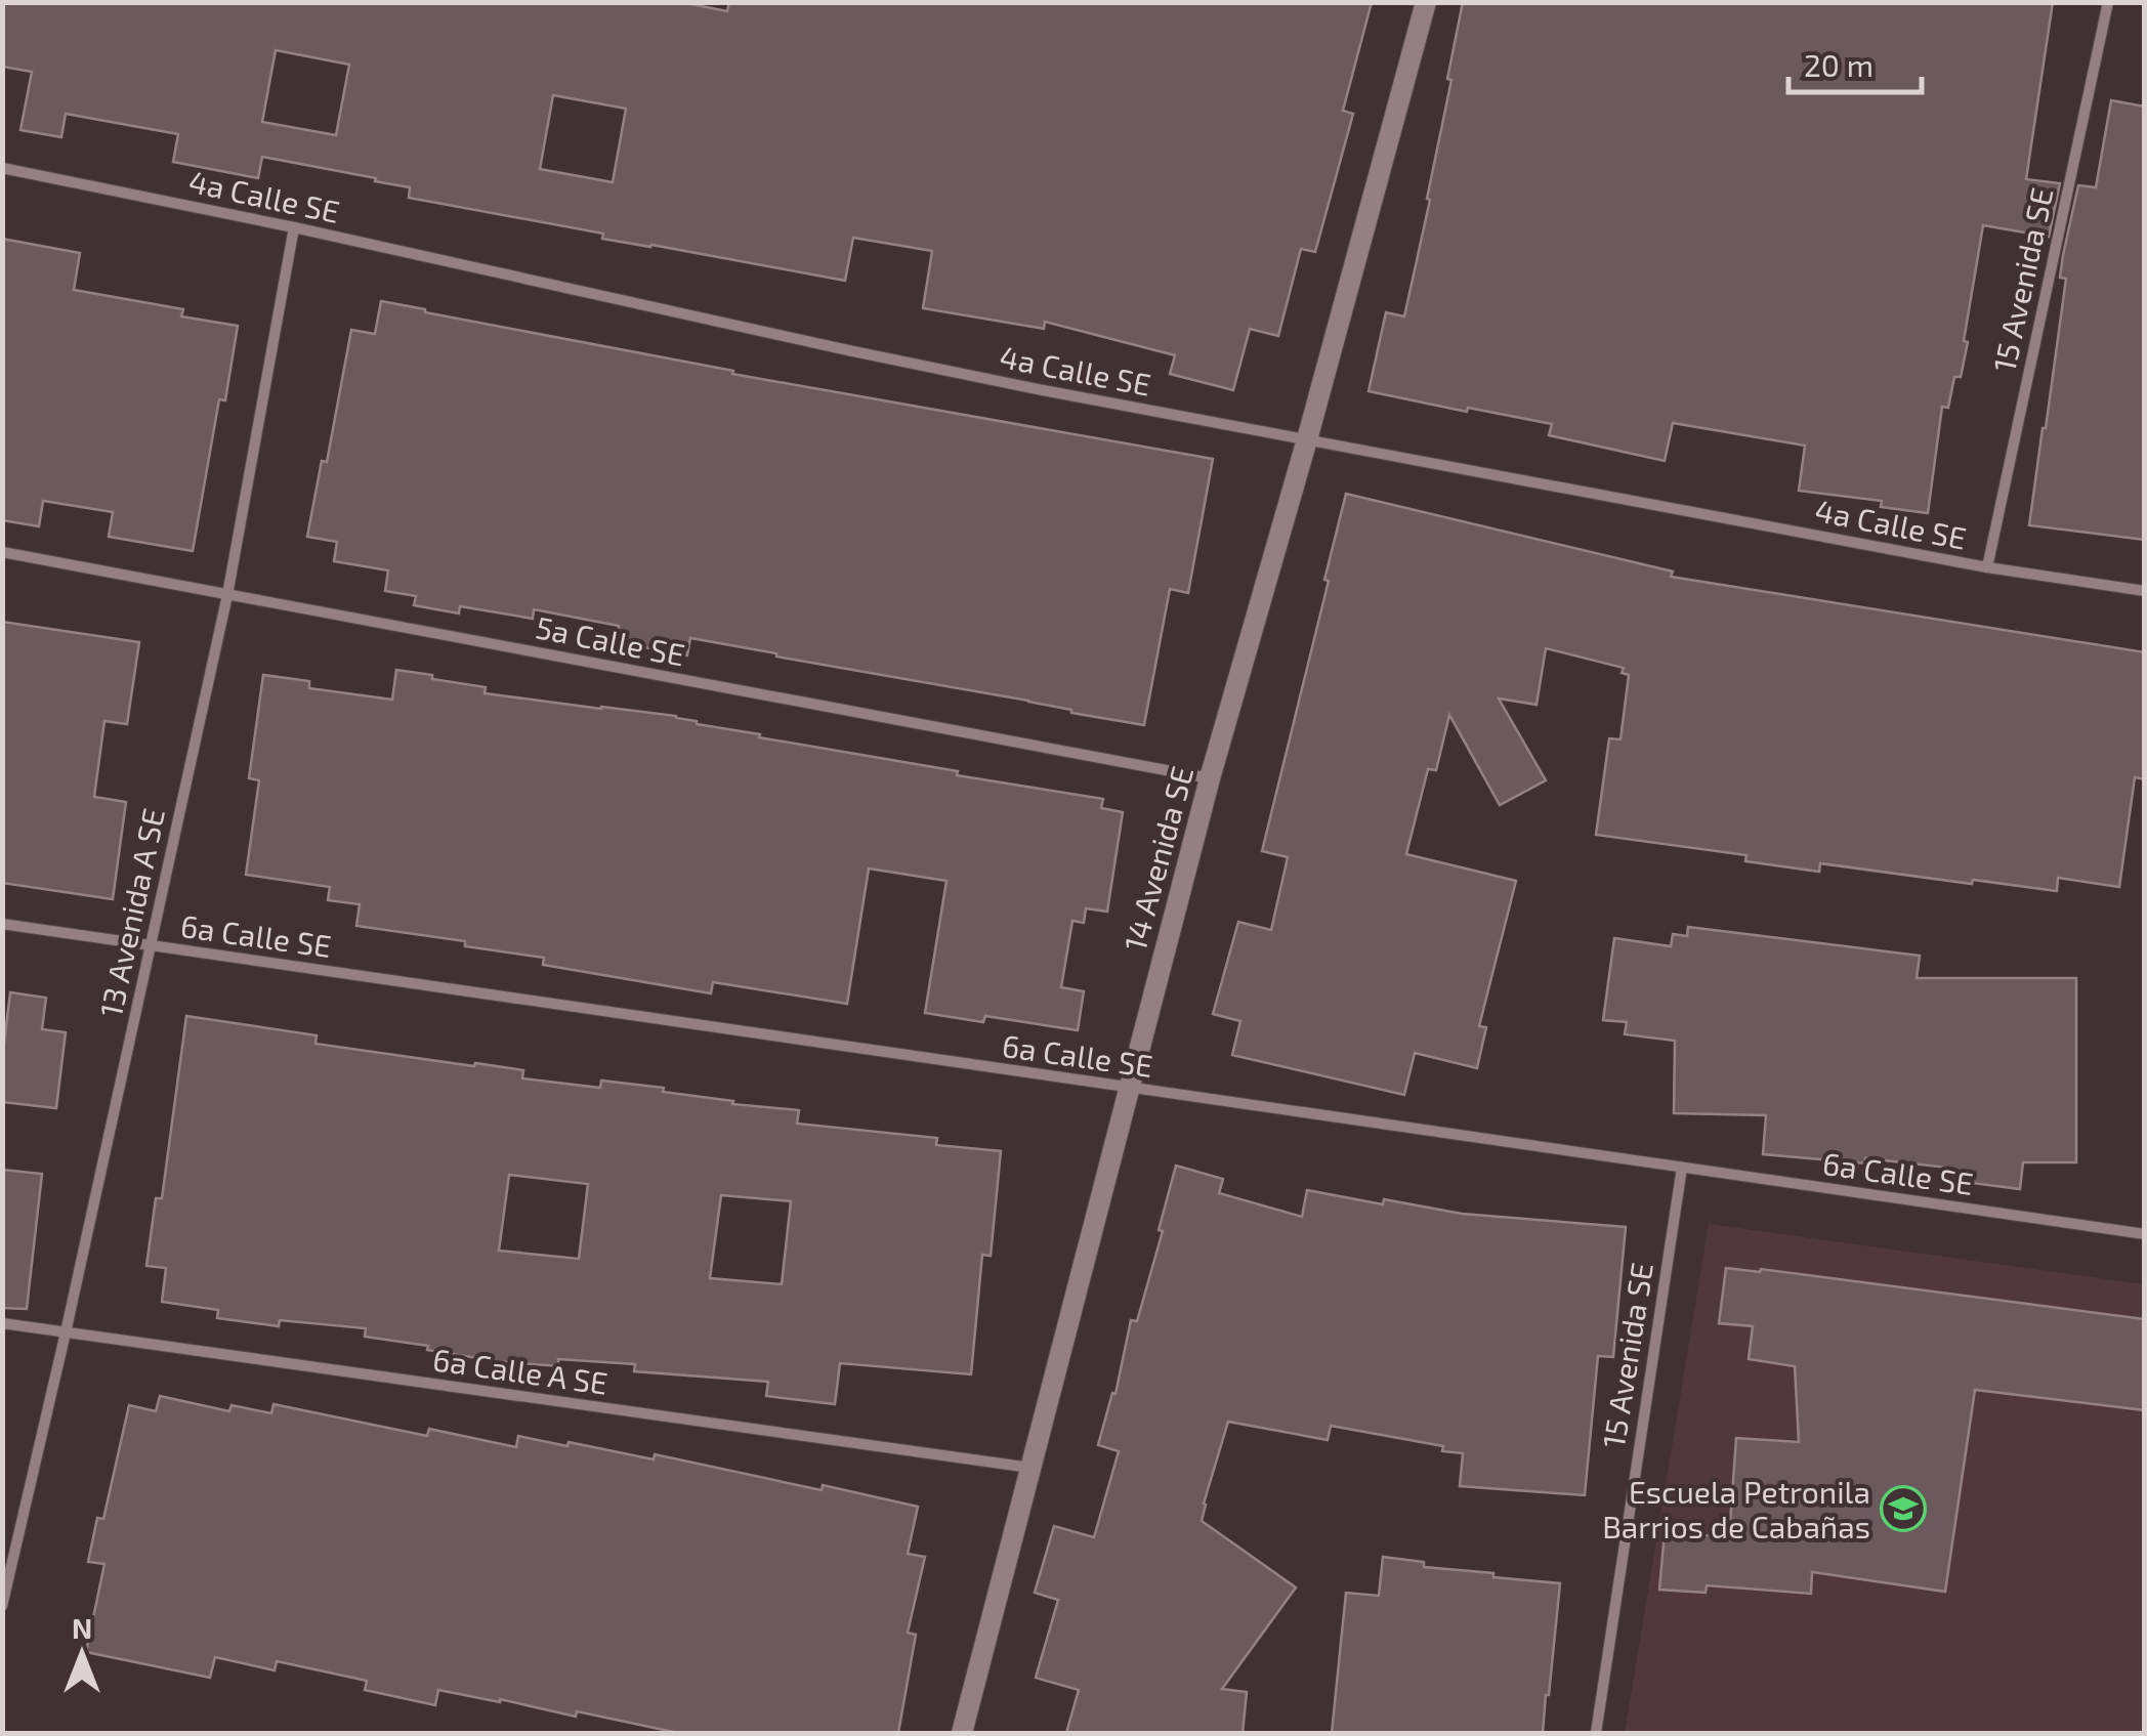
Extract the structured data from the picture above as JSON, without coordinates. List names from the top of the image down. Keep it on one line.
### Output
{"streets":{"street":["4a Calle SE","15 Avenida SE","5a Calle SE","14 Avenida SE","13 Avenida A SE","6a Calle SE","6a Calle A SE"]},"crossings":[["4a Calle SE","15 Avenida SE"],["4a Calle SE","14 Avenida SE"],["4a Calle SE","13 Avenida A SE"],["15 Avenida SE","6a Calle SE"],["5a Calle SE","14 Avenida SE"],["5a Calle SE","13 Avenida A SE"],["14 Avenida SE","6a Calle SE"],["14 Avenida SE","6a Calle A SE"],["13 Avenida A SE","6a Calle SE"],["13 Avenida A SE","6a Calle A SE"]],"places":{"school or university":["Escuela Petronila Barrios de Cabañas"]},"scale_bar":"20 m","north":"top"}
